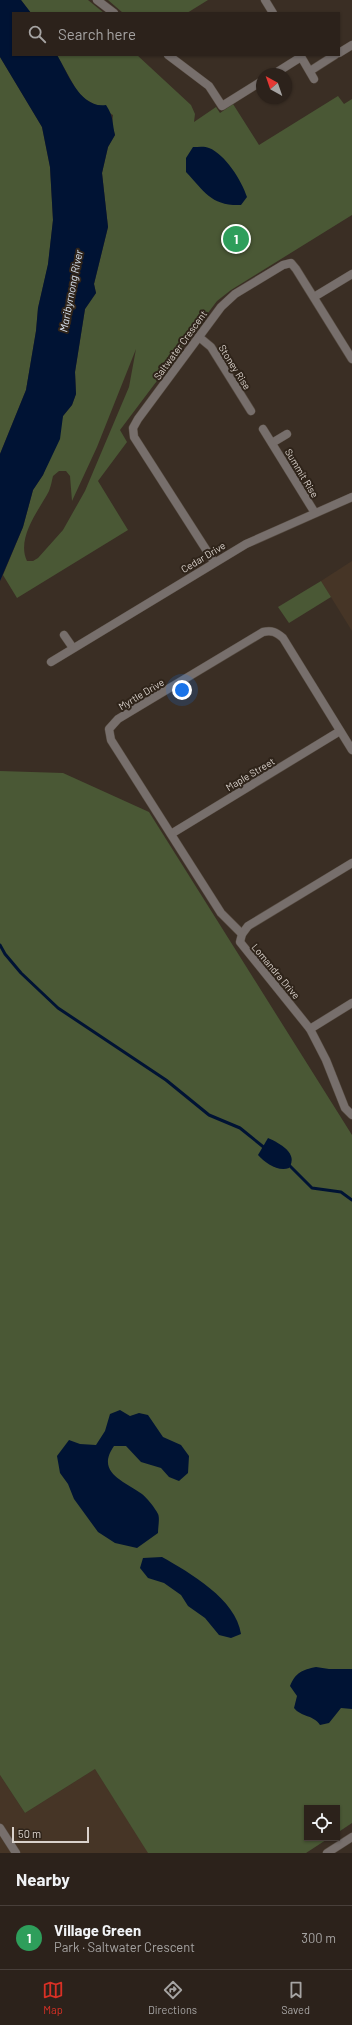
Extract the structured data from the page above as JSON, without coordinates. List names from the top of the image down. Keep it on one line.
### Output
{"streets":{"street":["Saltwater Crescent","Stoney Rise","Summit Rise","Cedar Drive","Myrtle Drive","Maple Street","Lomandra Drive"]},"crossings":[["Saltwater Crescent","Stoney Rise"],["Saltwater Crescent","Cedar Drive"],["Summit Rise","Cedar Drive"],["Myrtle Drive","Maple Street"],["Myrtle Drive","Lomandra Drive"]],"water":["Maribyrnong River"],"scale_bar":"50 m","north":"top left","page":{"search":"Search here","pins":"1","scale":"50 m","heading":"Nearby","list":[{"mark":"1","name":"Village Green","note":"Park · Saltwater Crescent","value":"300 m"}],"nav":["Map","Directions","Saved"]}}
